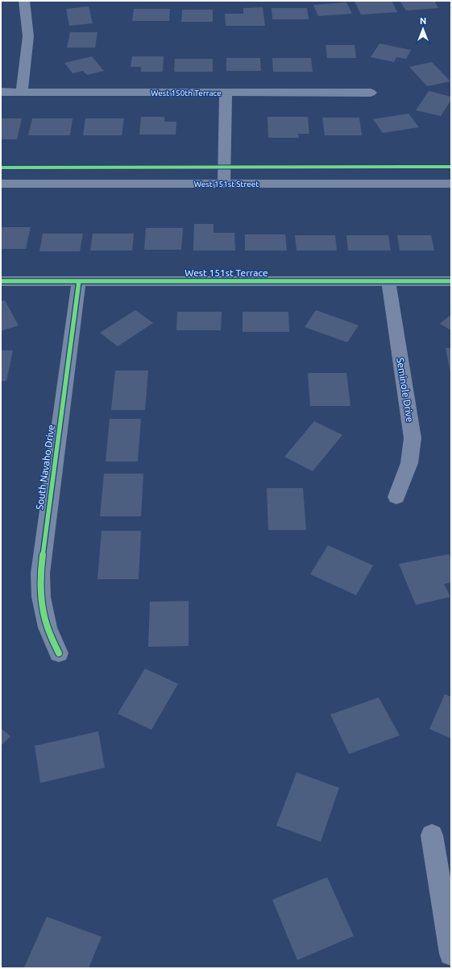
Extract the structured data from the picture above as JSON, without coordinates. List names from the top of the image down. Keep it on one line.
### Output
{"streets":{"main road":["West 151st Street"],"street":["West 150th Terrace","West 151st Terrace","Seminole Drive","South Navaho Drive"]},"crossings":[["West 151st Terrace","Seminole Drive"],["West 151st Terrace","South Navaho Drive"]],"north":"top"}
